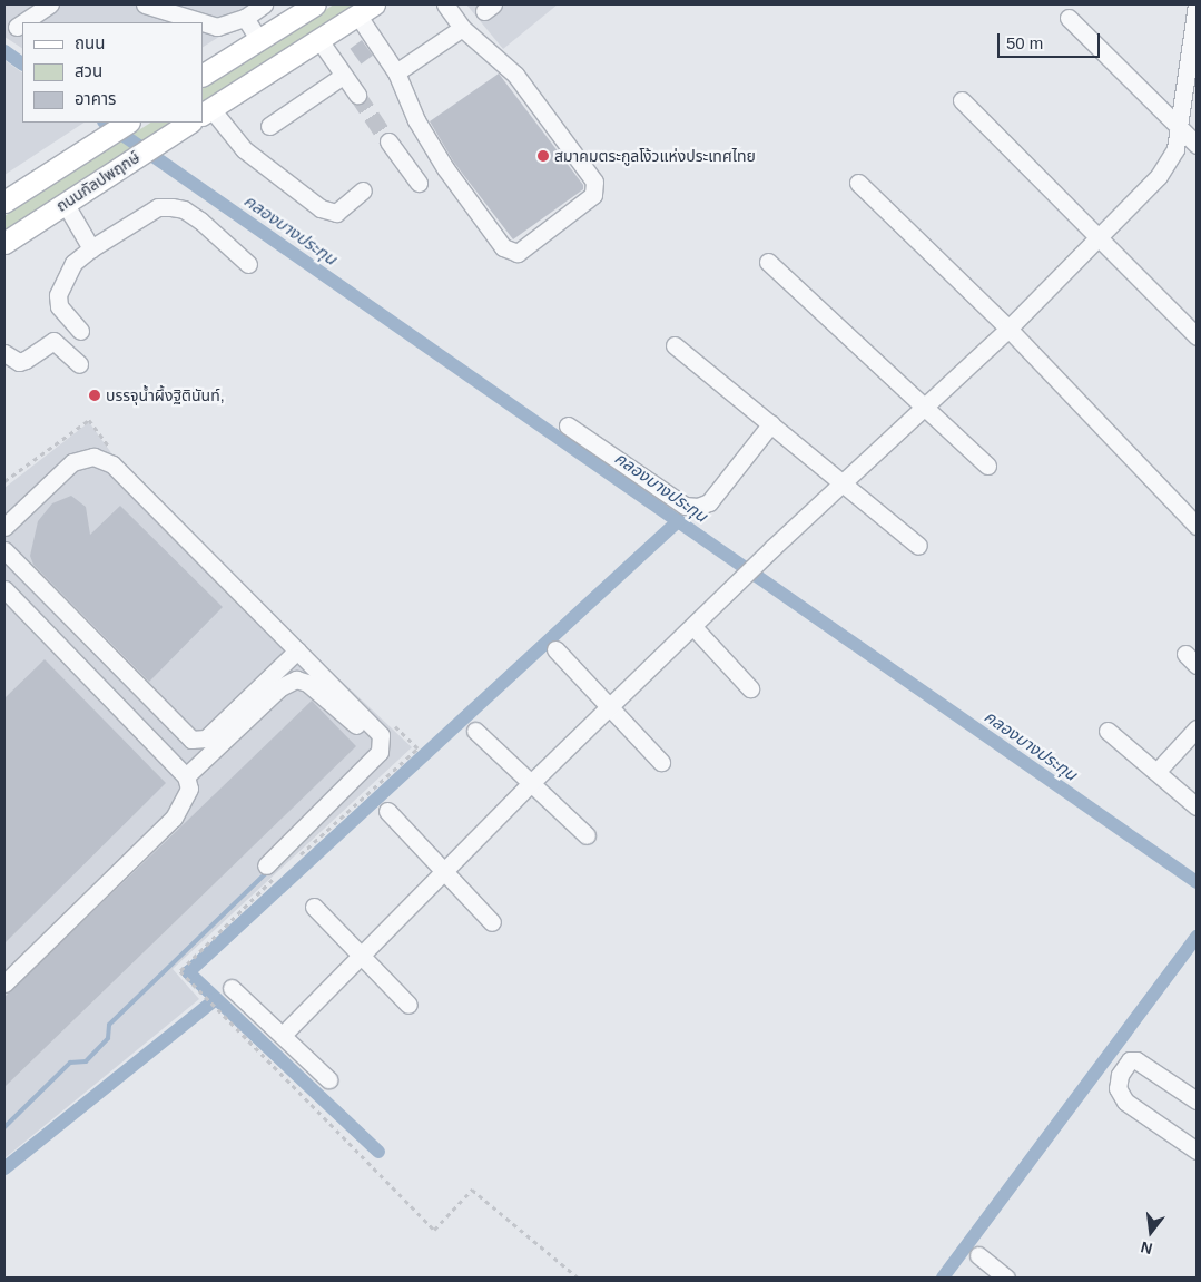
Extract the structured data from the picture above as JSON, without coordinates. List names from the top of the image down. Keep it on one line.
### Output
{"streets":{"main road":["ถนนกัลปพฤกษ์"]},"water":["คลองบางประทุน"],"places":["สมาคมตระกูลโง้วแห่งประเทศไทย","บรรจุน้ำผึ้งฐิตินันท์,"],"legend":["ถนน","สวน","อาคาร"],"scale_bar":"50 m","north":"bottom"}
